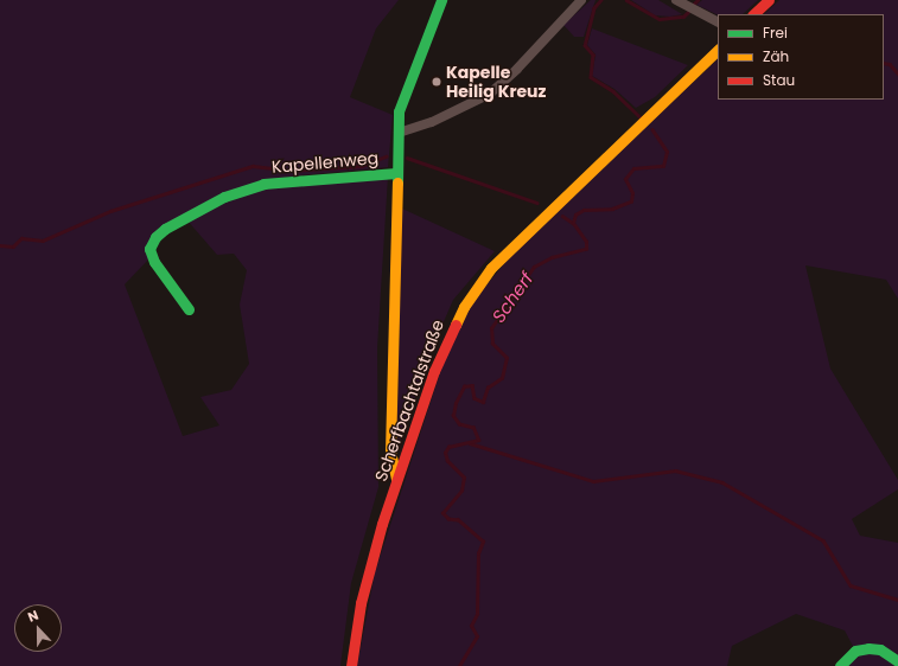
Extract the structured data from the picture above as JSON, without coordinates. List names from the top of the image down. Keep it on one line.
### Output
{"streets":{"street":["Kapellenweg","Scherfbachtalstraße"]},"crossings":[["Kapellenweg","Scherfbachtalstraße"]],"water":["Scherf"],"places":["Kapelle Heilig Kreuz"],"legend":["Frei","Zäh","Stau"],"north":"top"}
